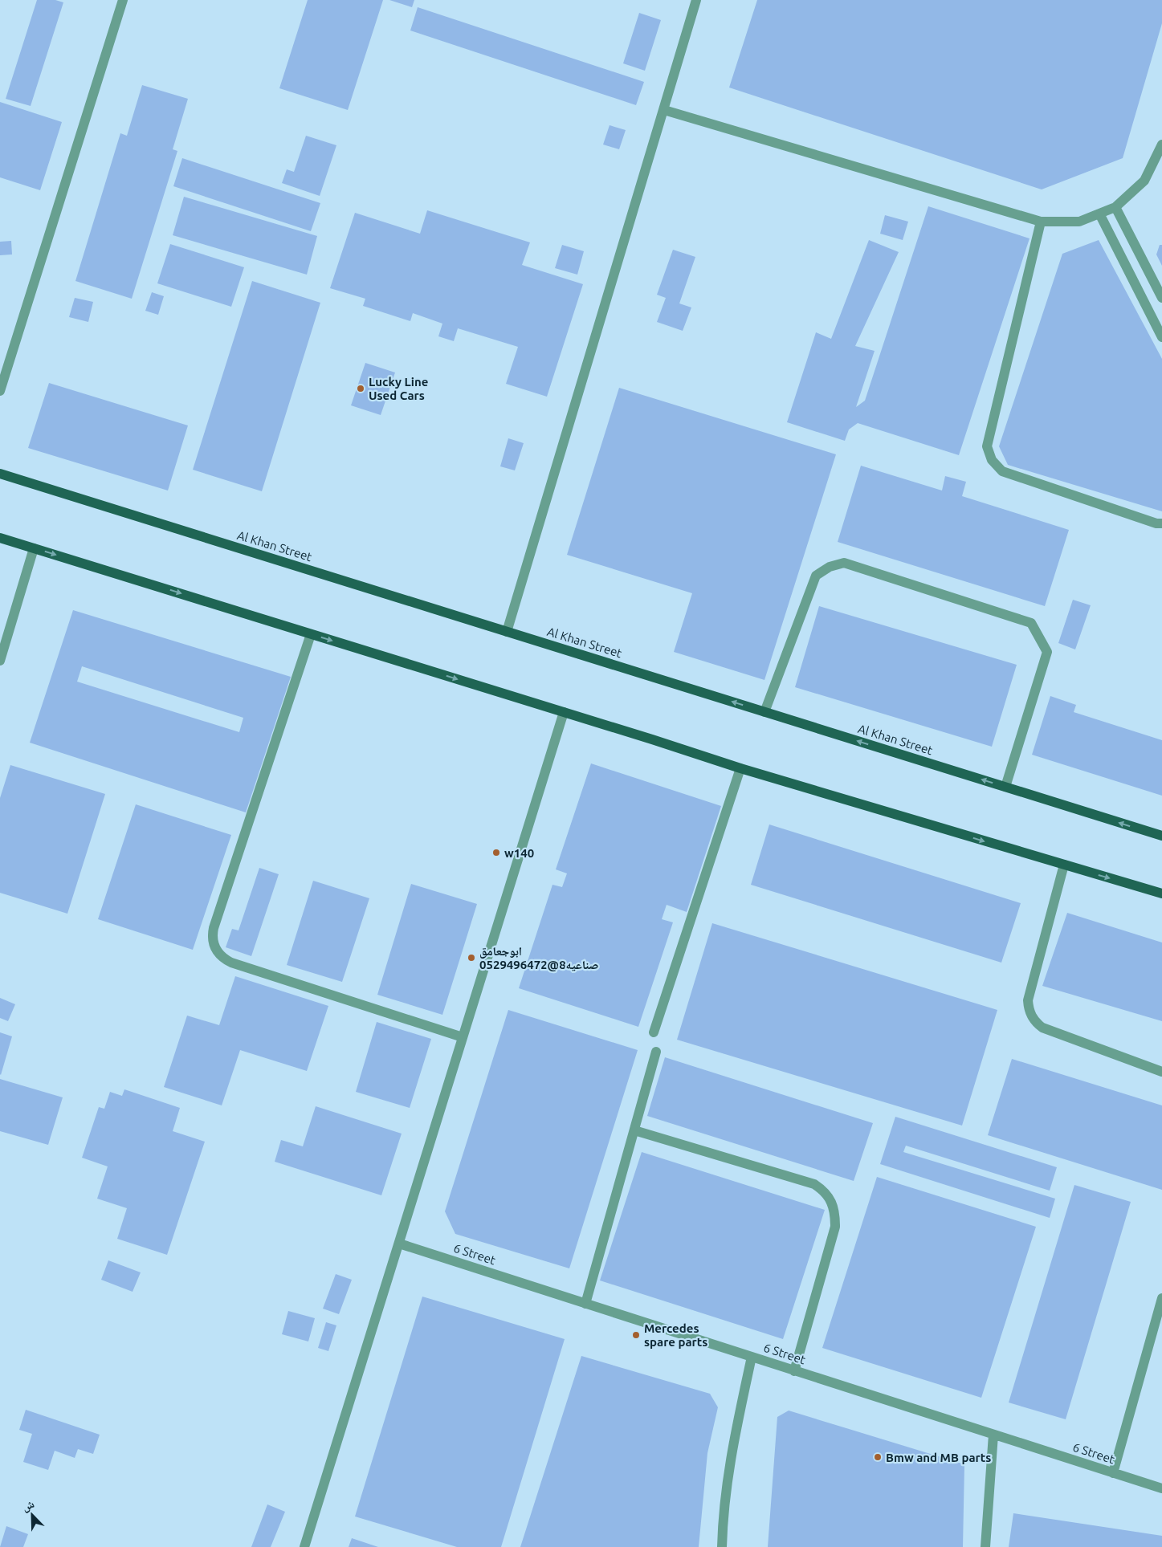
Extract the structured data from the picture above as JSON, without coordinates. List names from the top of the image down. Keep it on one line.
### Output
{"streets":{"main road":["Al Khan Street"],"lane":["6 Street"]},"places":["Lucky Line Used Cars","w140","ابوجعامق صناعيه8@0529496472","Mercedes spare parts","Bmw and MB parts"],"north":"top left"}
